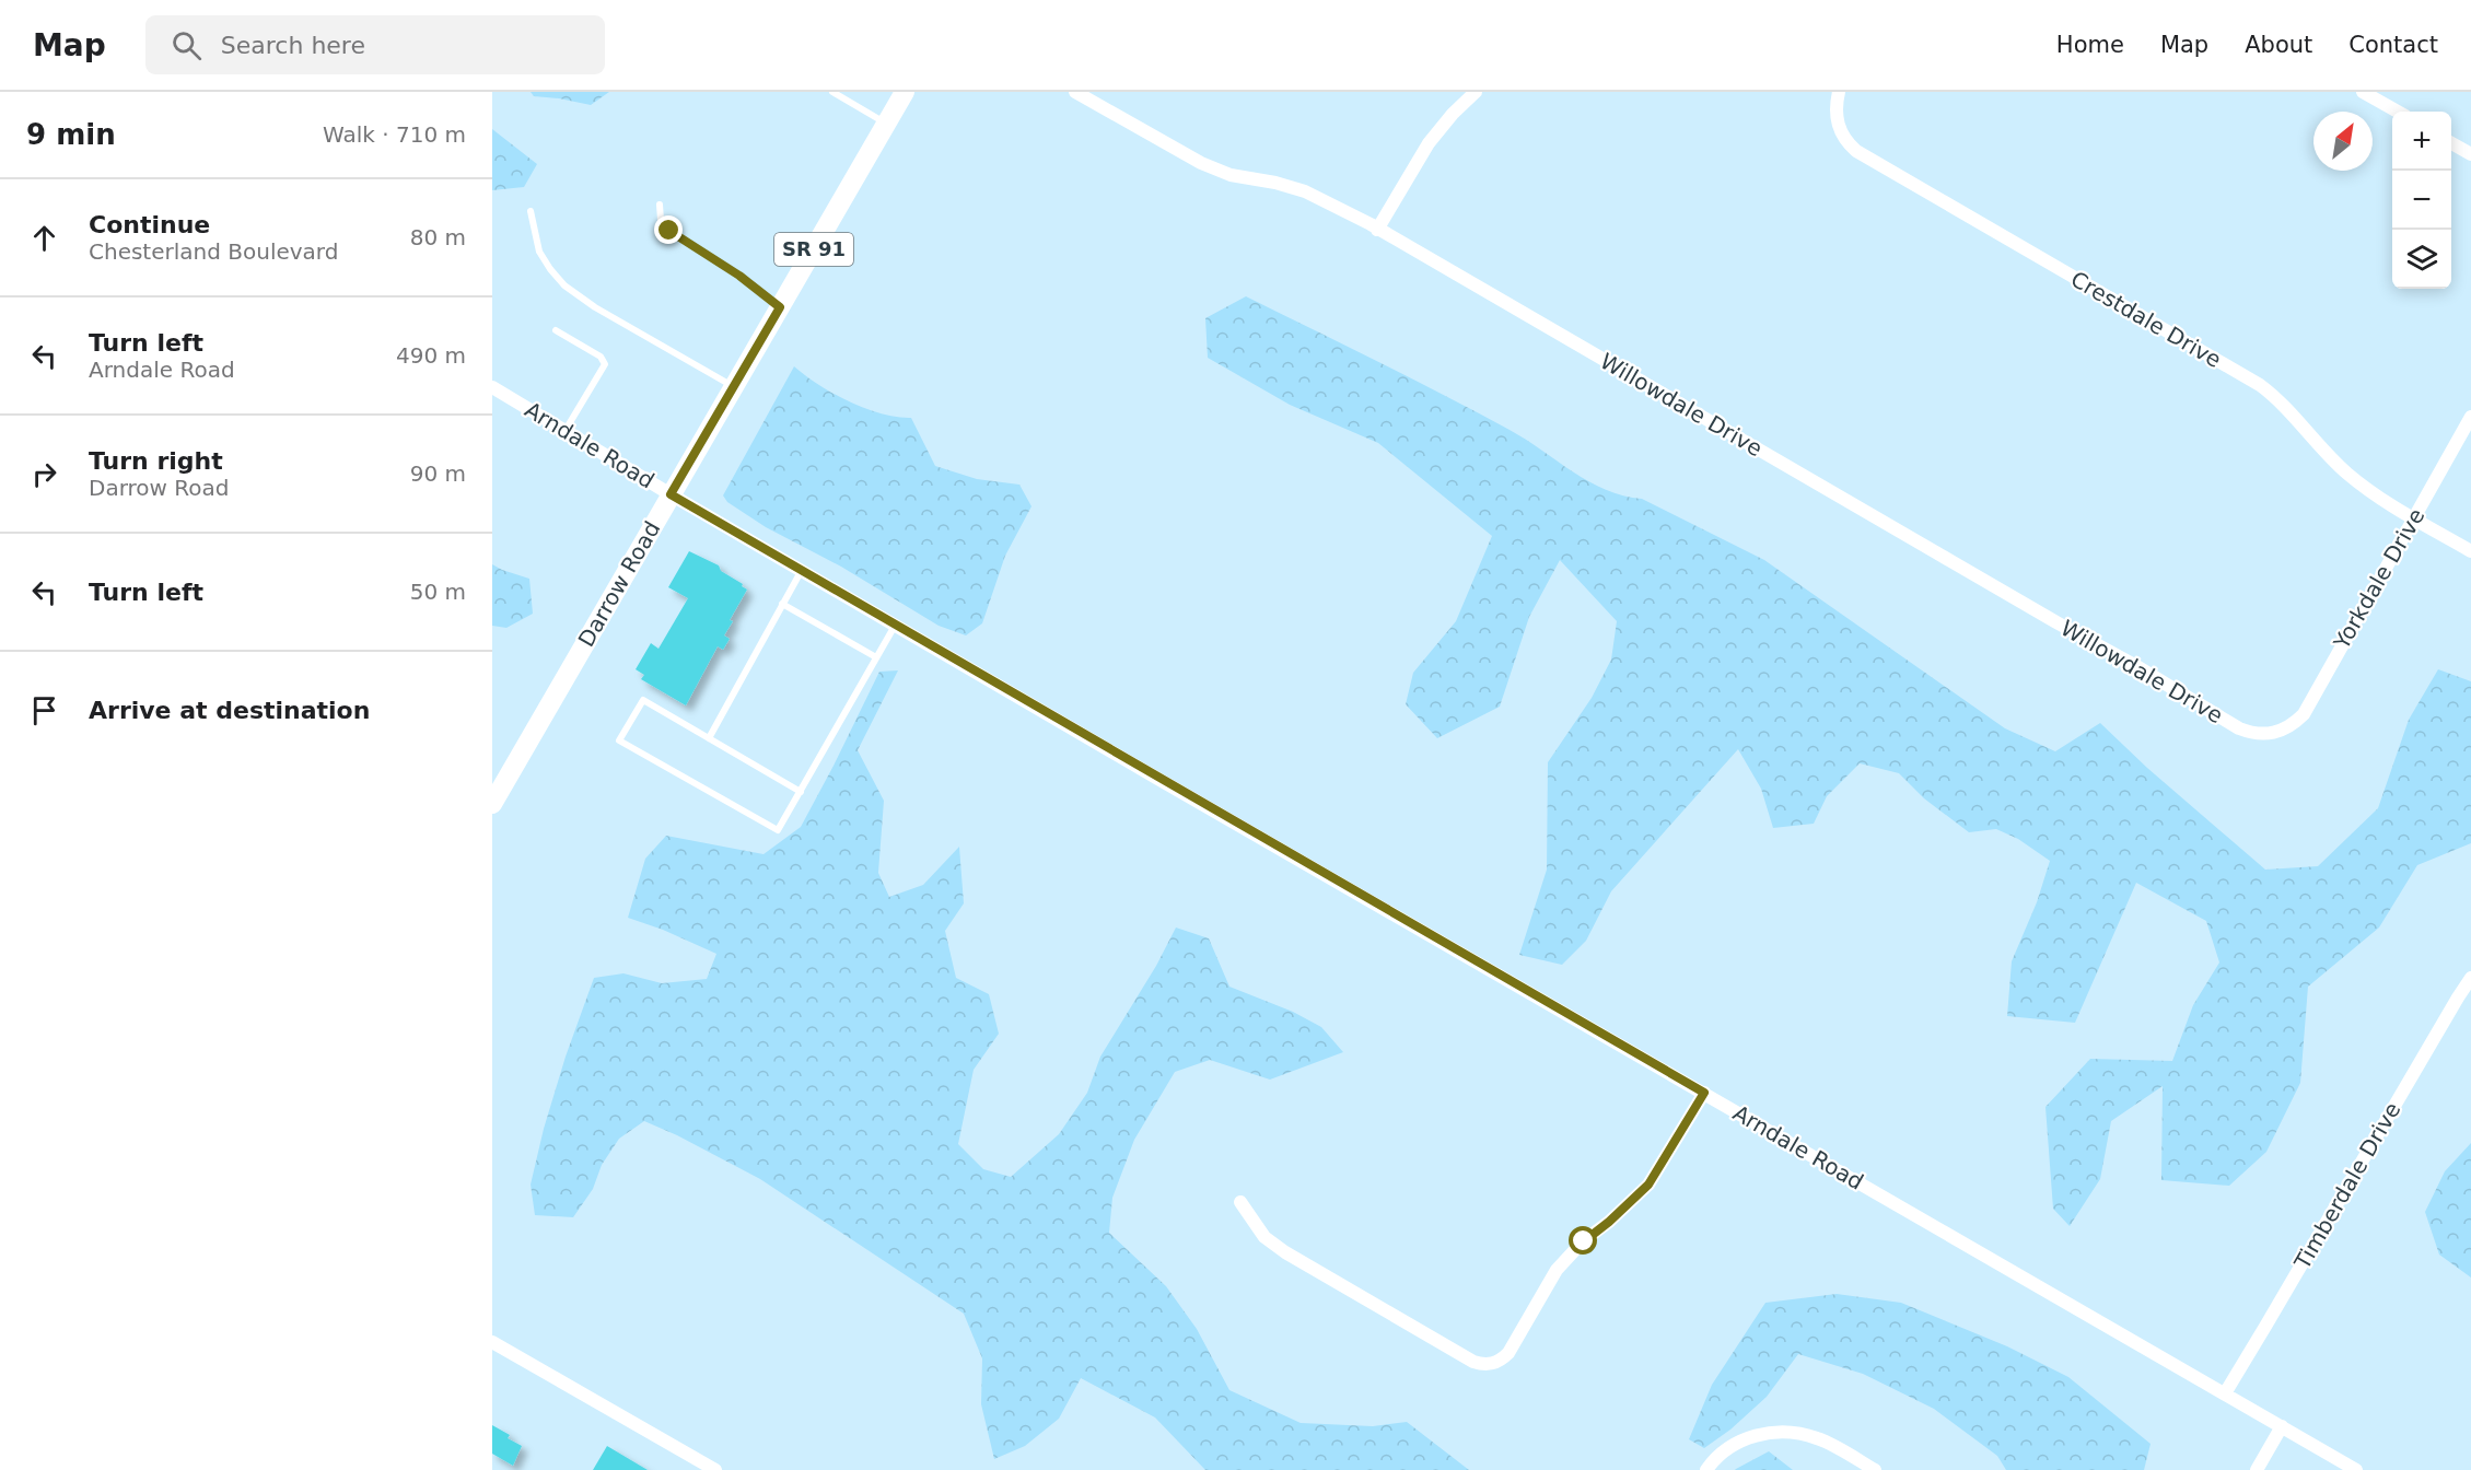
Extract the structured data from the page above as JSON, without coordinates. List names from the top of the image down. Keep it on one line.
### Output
{"streets":{"main road":["SR 91","Darrow Road"],"street":["Crestdale Drive","Willowdale Drive","Arndale Road","Yorkdale Drive","Timberdale Drive"]},"crossings":[["Crestdale Drive","Yorkdale Drive"],["Willowdale Drive","Yorkdale Drive"],["Arndale Road","Darrow Road"],["Arndale Road","Timberdale Drive"]],"north":"top right","page":{"header":"Map","search":"Search here","nav":["Home","Map","About","Contact"],"heading":["9 min","Walk · 710 m"],"map_buttons":["+","−"],"list":[["Continue","Chesterland Boulevard","80 m"],["Turn left","Arndale Road","490 m"],["Turn right","Darrow Road","90 m"],["Turn left","50 m"],"Arrive at destination"]}}
